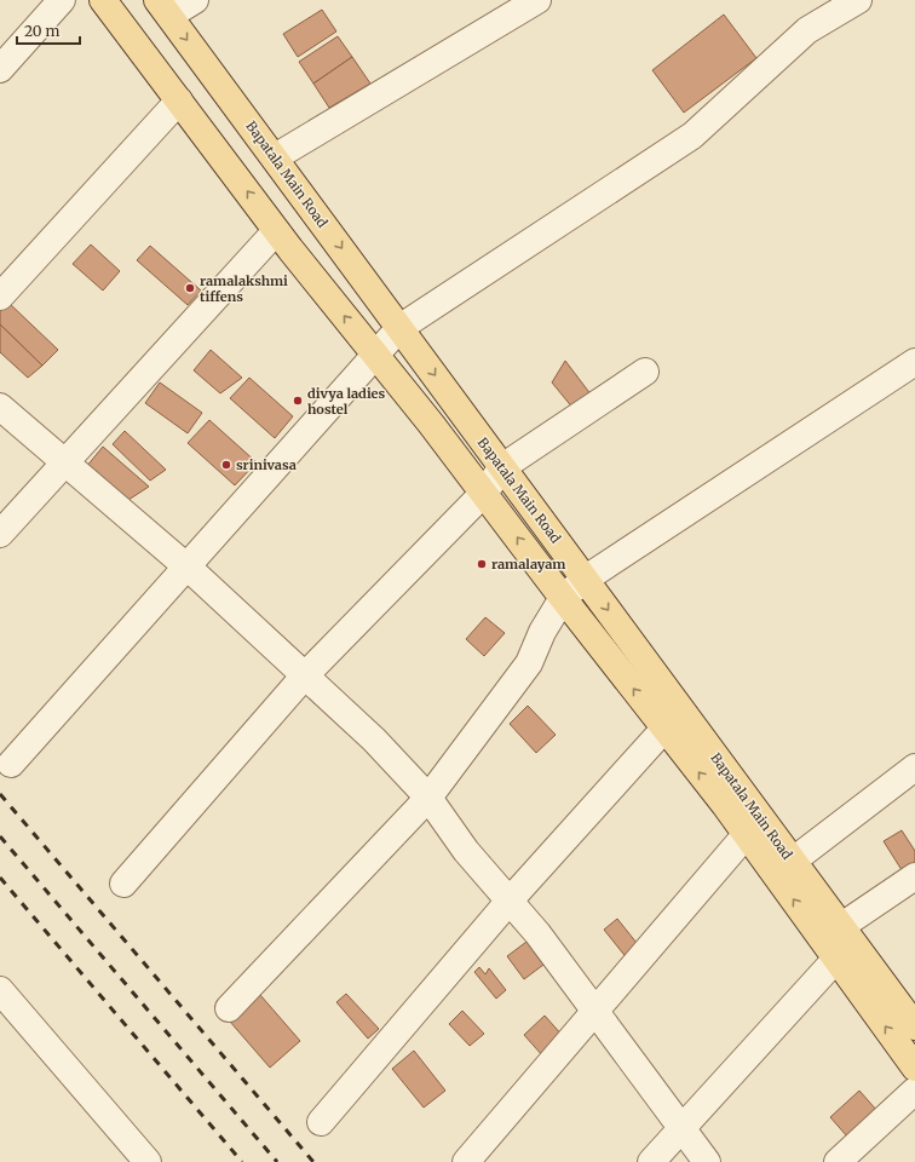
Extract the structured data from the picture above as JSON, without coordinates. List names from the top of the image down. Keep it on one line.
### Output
{"streets":{"main road":["Bapatala Main Road"]},"places":["ramalakshmi tiffens","divya ladies hostel","srinivasa","ramalayam"],"scale_bar":"20 m"}
